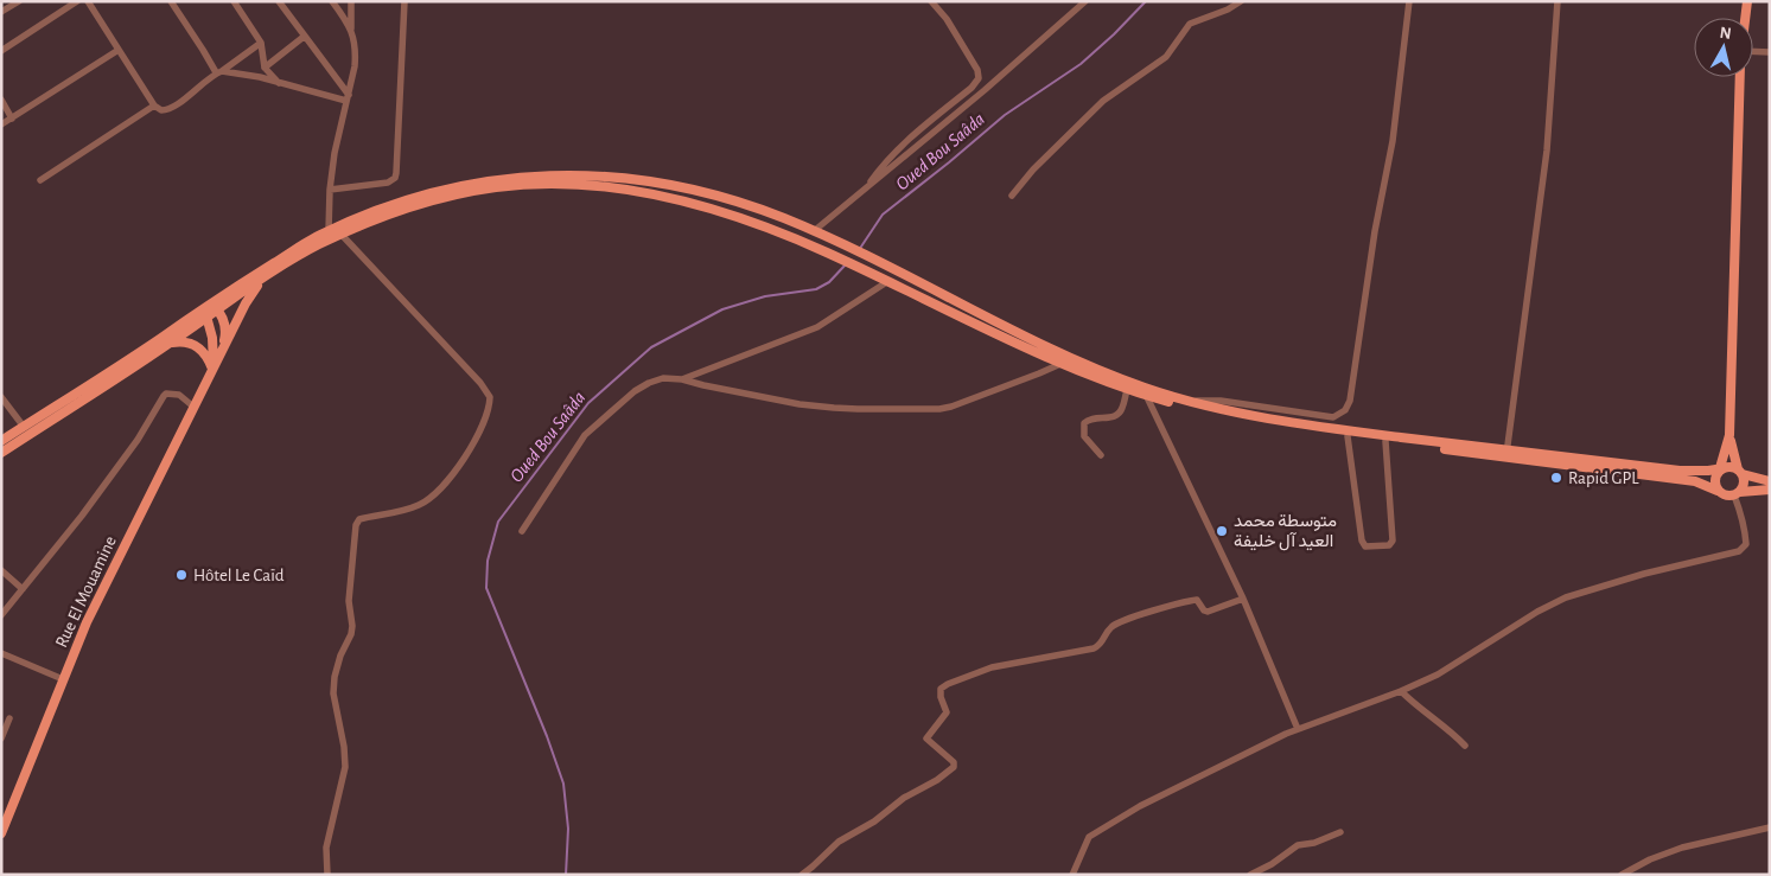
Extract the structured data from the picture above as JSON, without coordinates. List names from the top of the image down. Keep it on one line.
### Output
{"streets":{"main road":["Rue El Mouamine"]},"water":["Oued Bou Saâda"],"places":["Rapid GPL","متوسطة محمد العيد آل خليفة","Hôtel Le Caïd"],"north":"top"}
